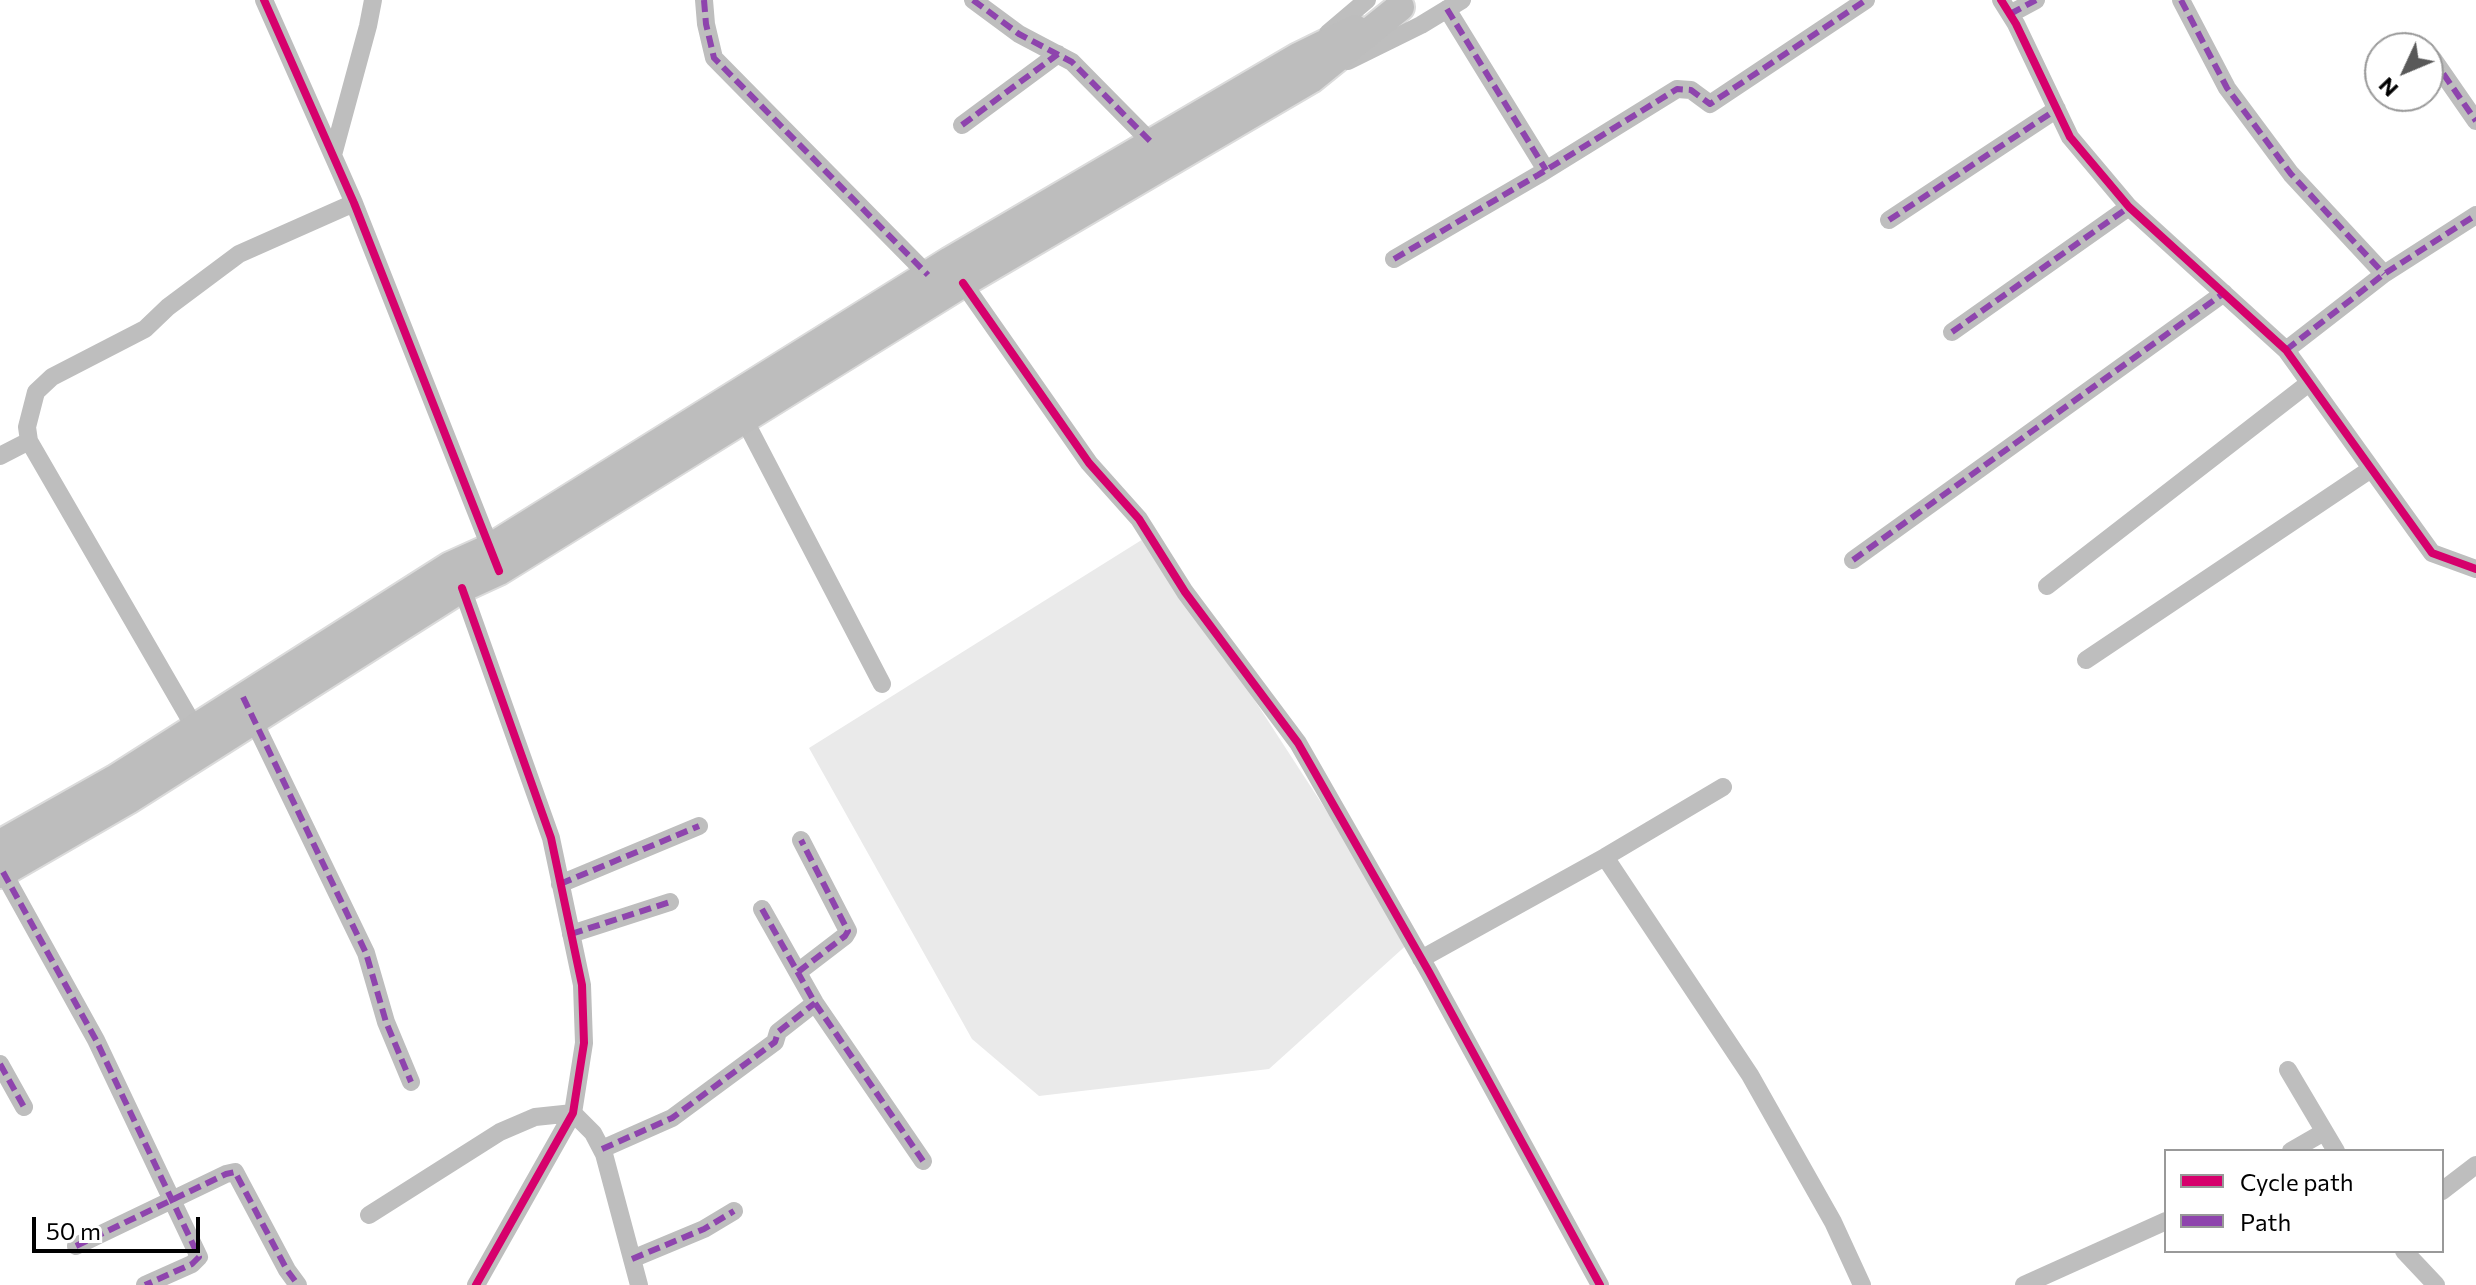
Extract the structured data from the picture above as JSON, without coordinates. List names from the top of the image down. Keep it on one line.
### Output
{"legend":["Cycle path","Path"],"scale_bar":"50 m","north":"bottom left"}
